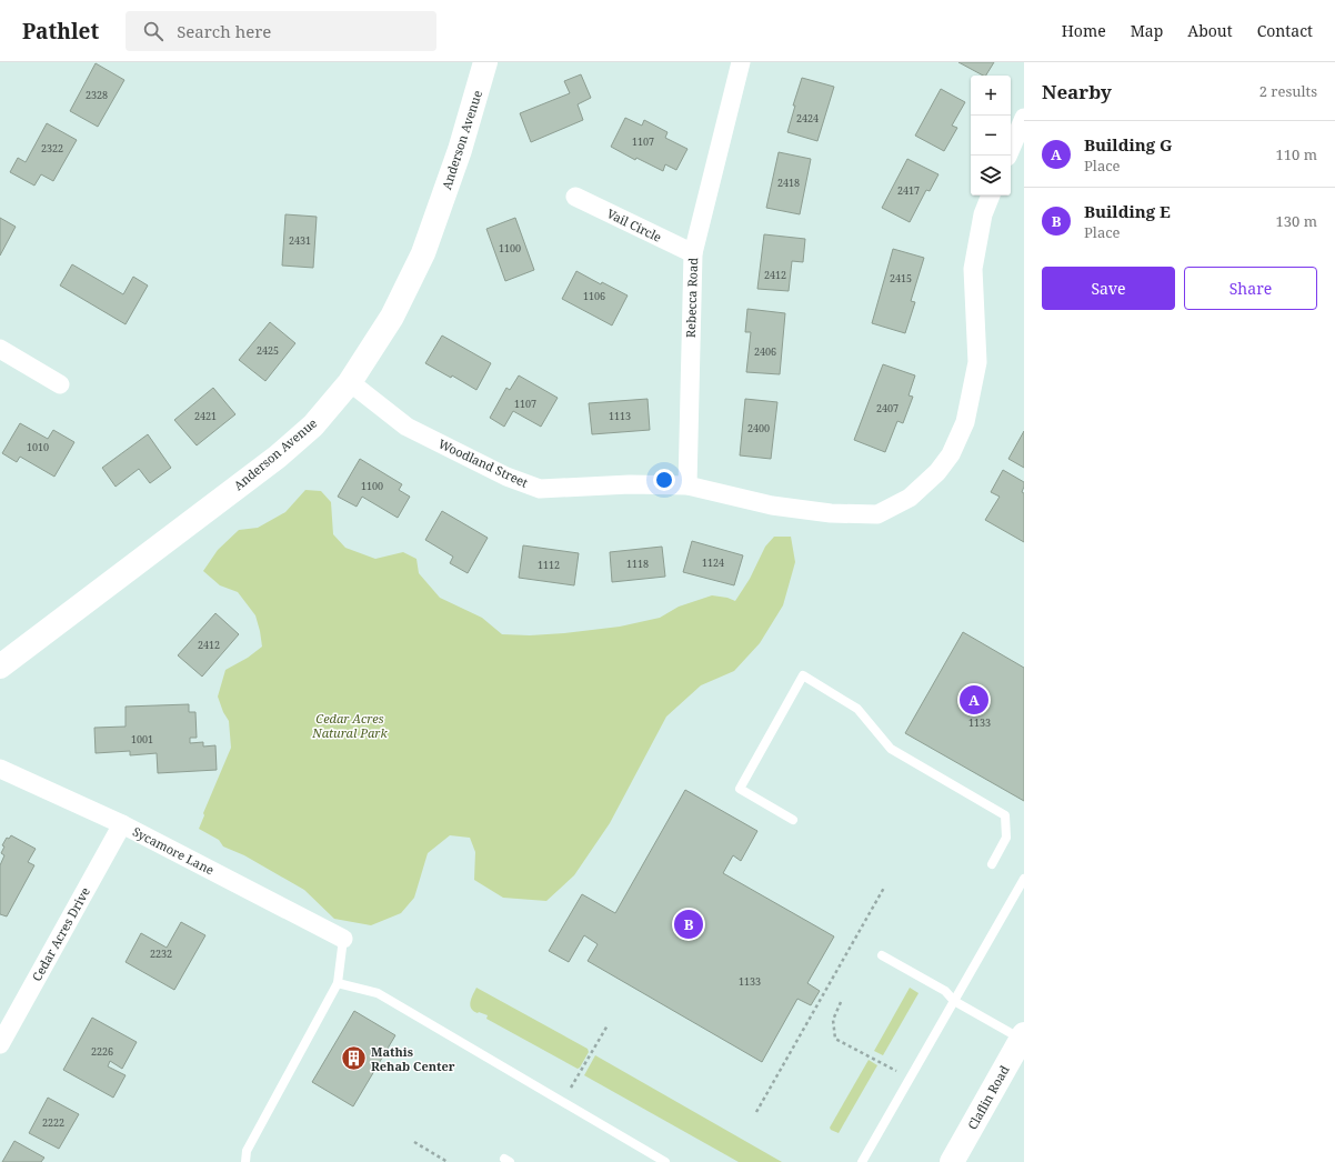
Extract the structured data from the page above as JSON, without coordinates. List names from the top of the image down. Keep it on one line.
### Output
{"streets":{"main road":["Anderson Avenue","Claflin Road"],"street":["Vail Circle","Rebecca Road","Woodland Street","Sycamore Lane","Cedar Acres Drive"]},"crossings":[["Anderson Avenue","Woodland Street"],["Vail Circle","Rebecca Road"],["Rebecca Road","Woodland Street"],["Sycamore Lane","Cedar Acres Drive"]],"parks":["Cedar Acres Natural Park"],"places":{"building":["Mathis Rehab Center"]},"house_numbers":["2328","2424","1107","2322","2418","2417","2431","1100","2412","2415","1106","2425","2406","1107","2407","2421","1113","2400","1010","1100","1124","1118","1112","2412","1133","1001","2232","1133","2226","2222"],"page":{"header":"Pathlet","search":"Search here","nav":["Home","Map","About","Contact"],"heading":["Nearby","2 results"],"map_buttons":["+","−"],"list":[{"mark":"A","name":"Building G","note":"Place","value":"110 m"},{"mark":"B","name":"Building E","note":"Place","value":"130 m"}],"buttons":["Save","Share"],"pins":["A","B"]}}
